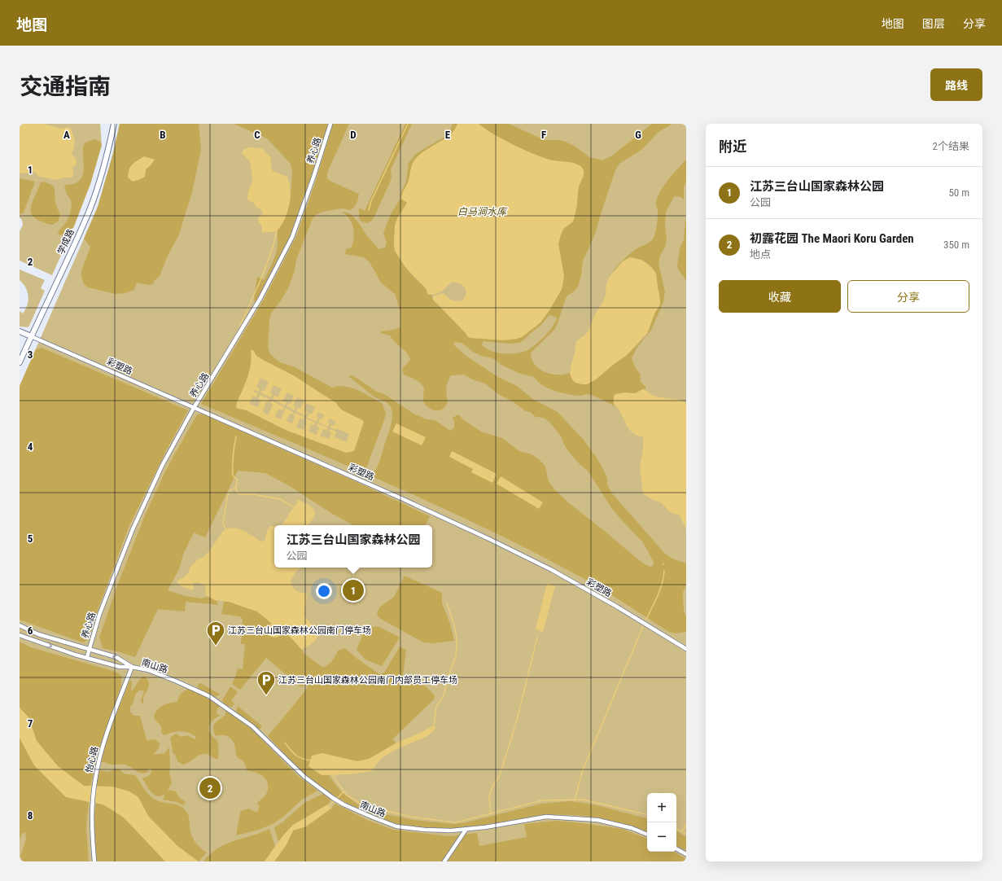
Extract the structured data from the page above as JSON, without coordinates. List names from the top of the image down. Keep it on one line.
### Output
{"streets":{"street":["养心路","学成路","彩塑路","南山路","怡心路"]},"crossings":[["养心路","彩塑路"],["养心路","南山路"],["学成路","彩塑路"],["南山路","怡心路"]],"water":["白马涧水库"],"places":{"parking":["江苏三台山国家森林公园南门停车场","江苏三台山国家森林公园南门内部员工停车场"]},"page":{"header":"地图","nav":["地图","图层","分享"],"title":"交通指南","buttons":["路线",["收藏","分享"]],"heading":["附近","2个结果"],"list":[{"mark":"1","name":"江苏三台山国家森林公园","note":"公园","value":"50 m"},{"mark":"2","name":"初露花园 The Maori Koru Garden","note":"地点","value":"350 m"}],"popup":["江苏三台山国家森林公园","公园"],"pins":["1","2"],"map_buttons":["+","−"]},"grid":{"columns":["A","B","C","D","E","F","G"],"rows":["1","2","3","4","5","6","7","8"]}}
